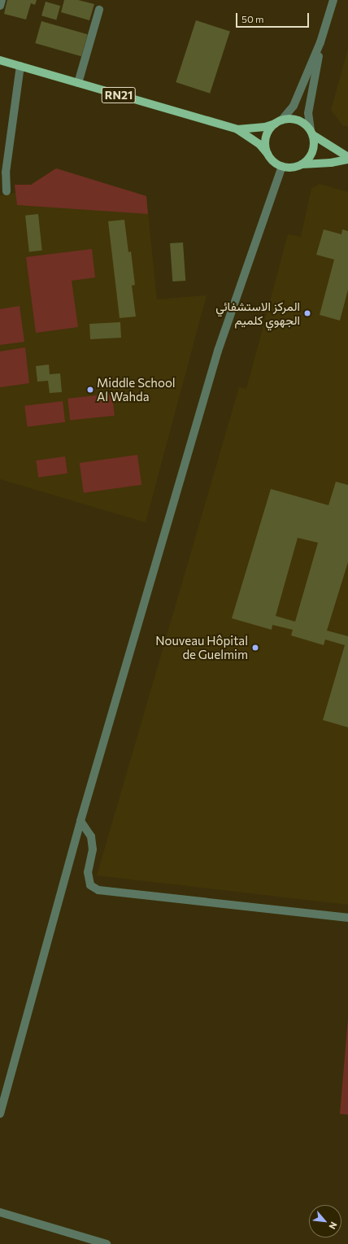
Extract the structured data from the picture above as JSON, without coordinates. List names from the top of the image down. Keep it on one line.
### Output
{"streets":{"main road":["RN21"]},"places":["المركز الاستشفائي الجهوي كلميم","Middle School Al Wahda","Nouveau Hôpital de Guelmim"],"scale_bar":"50 m","north":"bottom right"}
